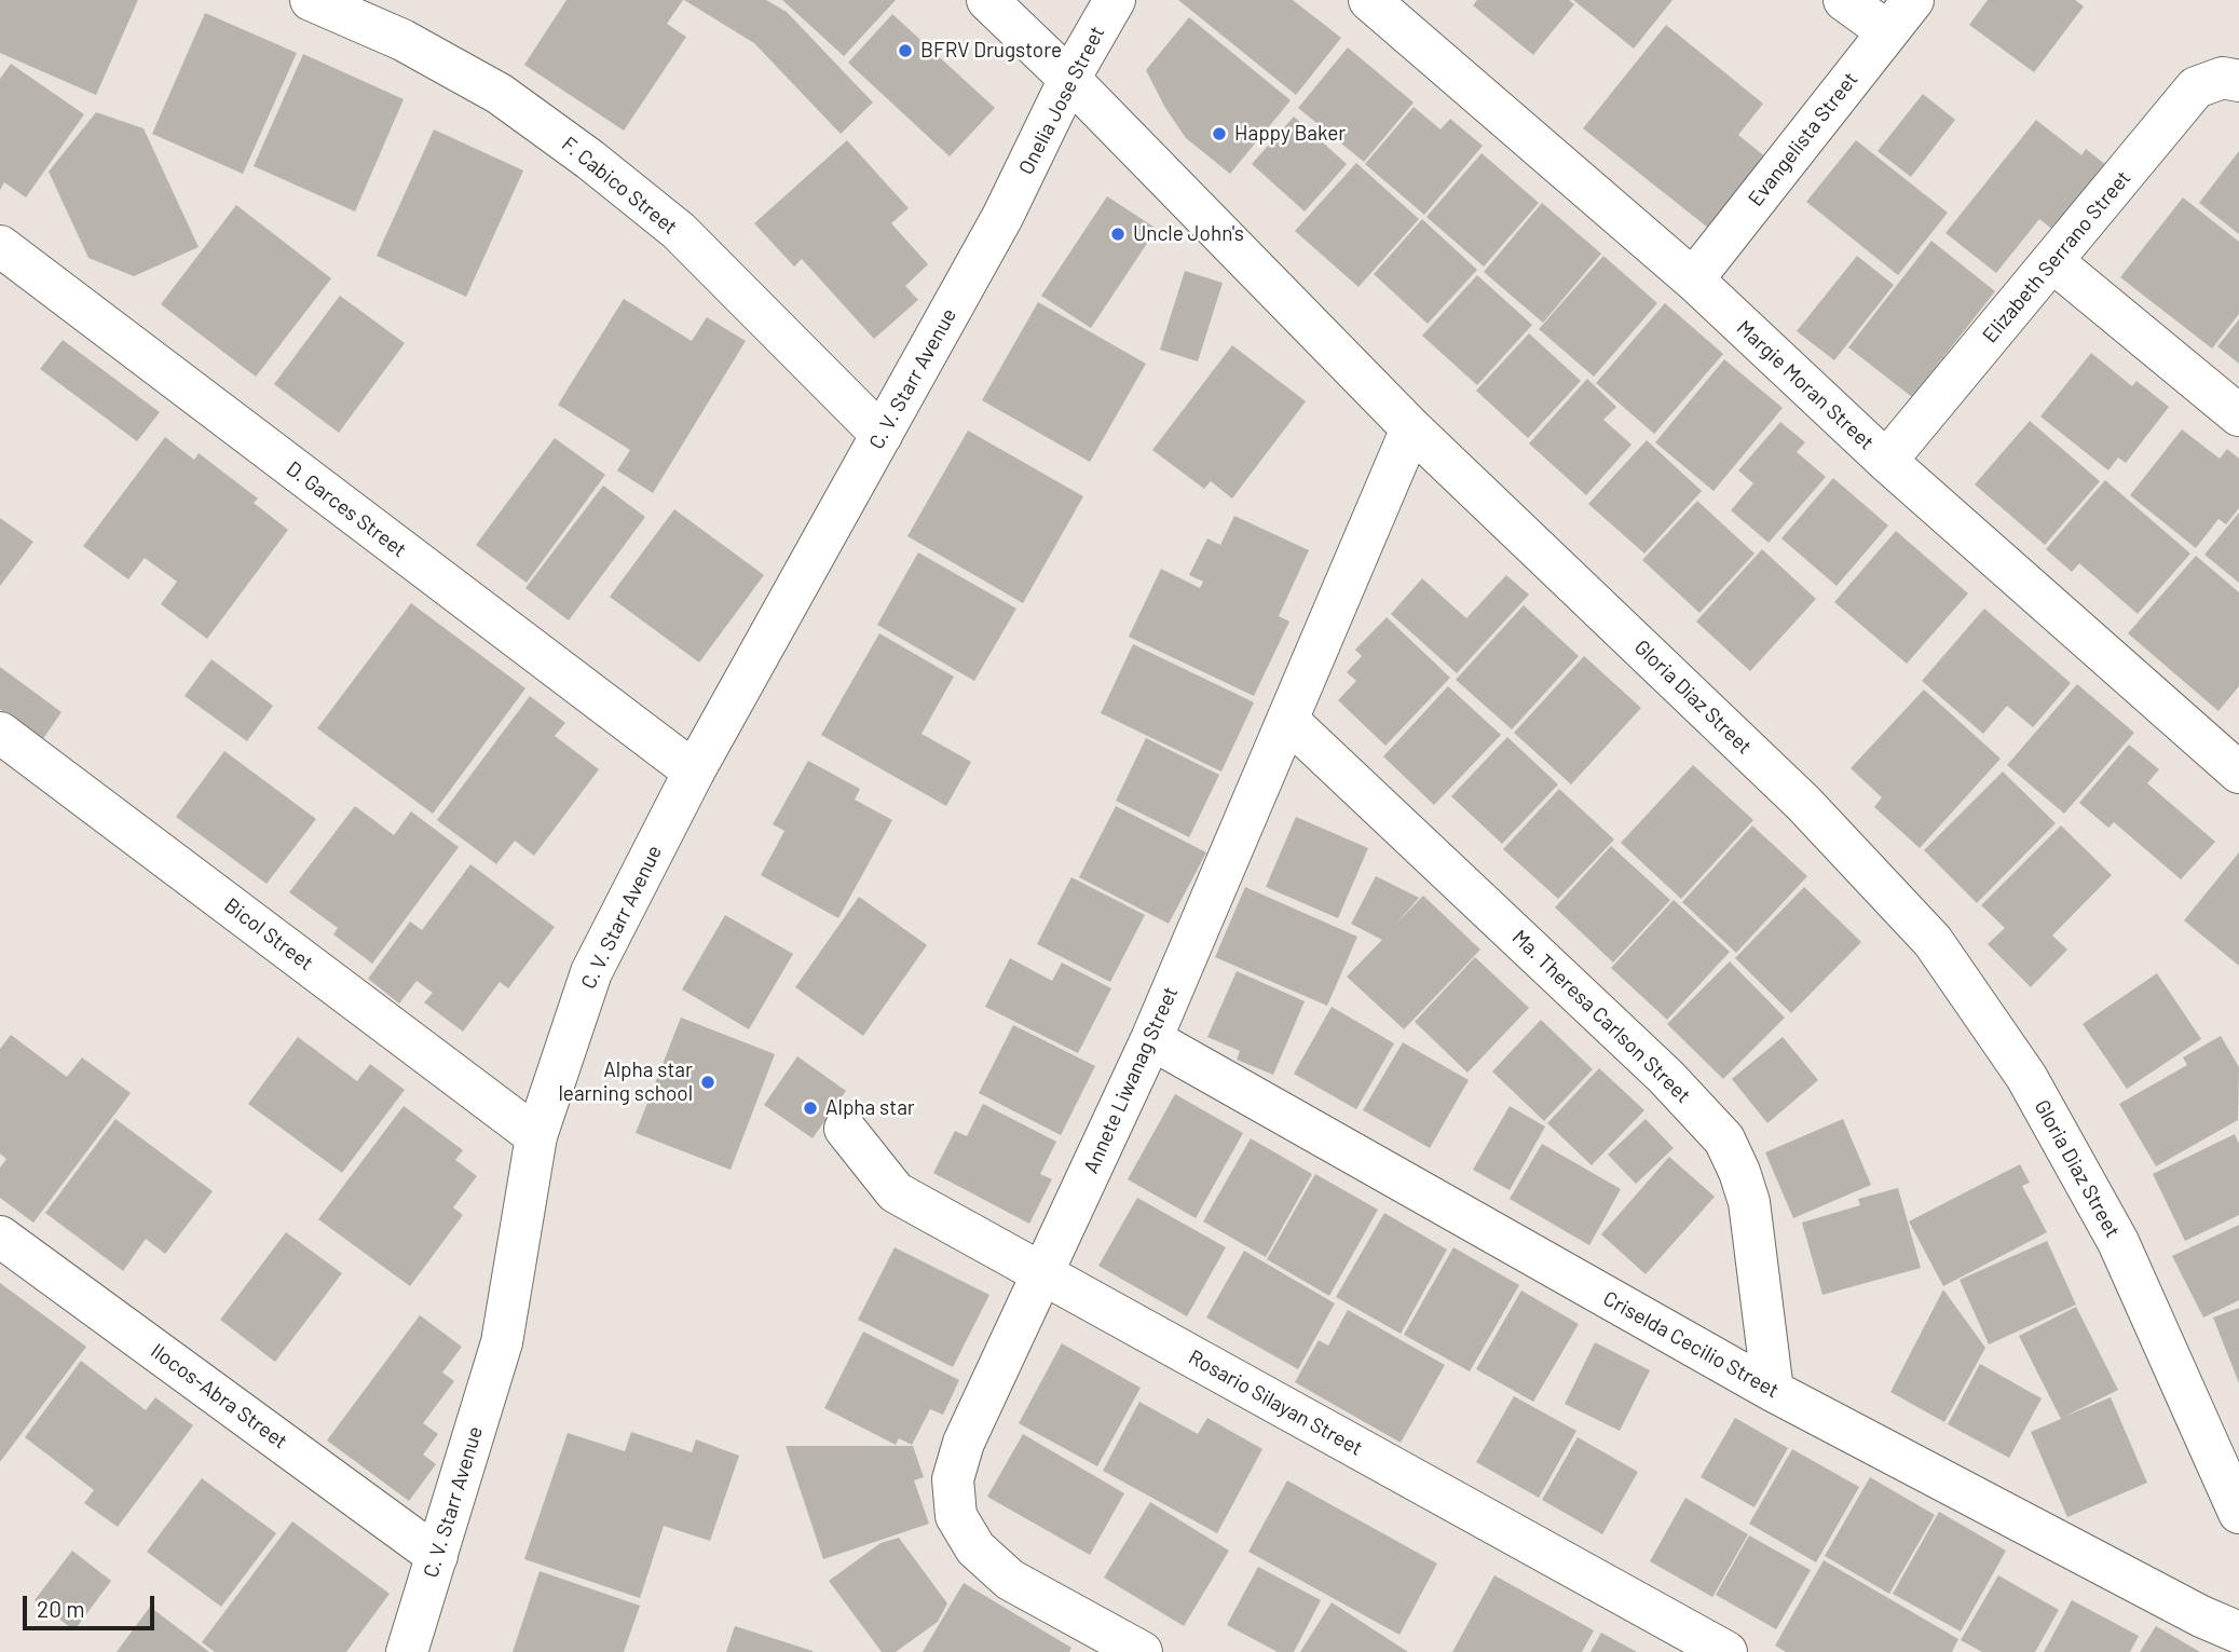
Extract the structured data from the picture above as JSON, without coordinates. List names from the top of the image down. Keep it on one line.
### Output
{"streets":{"street":["Onelia Jose Street","Evangelista Street","F. Cabico Street","Elizabeth Serrano Street","C. V. Starr Avenue","Margie Moran Street","D. Garces Street","Gloria Diaz Street","Bicol Street","Ma. Theresa Carlson Street","Annete Liwanag Street","Criselda Cecilio Street","Ilocos-Abra Street","Rosario Silayan Street"]},"crossings":[["Onelia Jose Street","C. V. Starr Avenue"],["Onelia Jose Street","Gloria Diaz Street"],["Evangelista Street","Margie Moran Street"],["F. Cabico Street","C. V. Starr Avenue"],["Elizabeth Serrano Street","Margie Moran Street"],["C. V. Starr Avenue","D. Garces Street"],["C. V. Starr Avenue","Bicol Street"],["C. V. Starr Avenue","Ilocos-Abra Street"],["Gloria Diaz Street","Annete Liwanag Street"],["Ma. Theresa Carlson Street","Annete Liwanag Street"],["Ma. Theresa Carlson Street","Criselda Cecilio Street"],["Annete Liwanag Street","Criselda Cecilio Street"],["Annete Liwanag Street","Rosario Silayan Street"]],"places":["BFRV Drugstore","Happy Baker","Uncle John's","Alpha star learning school","Alpha star"],"scale_bar":"20 m"}
